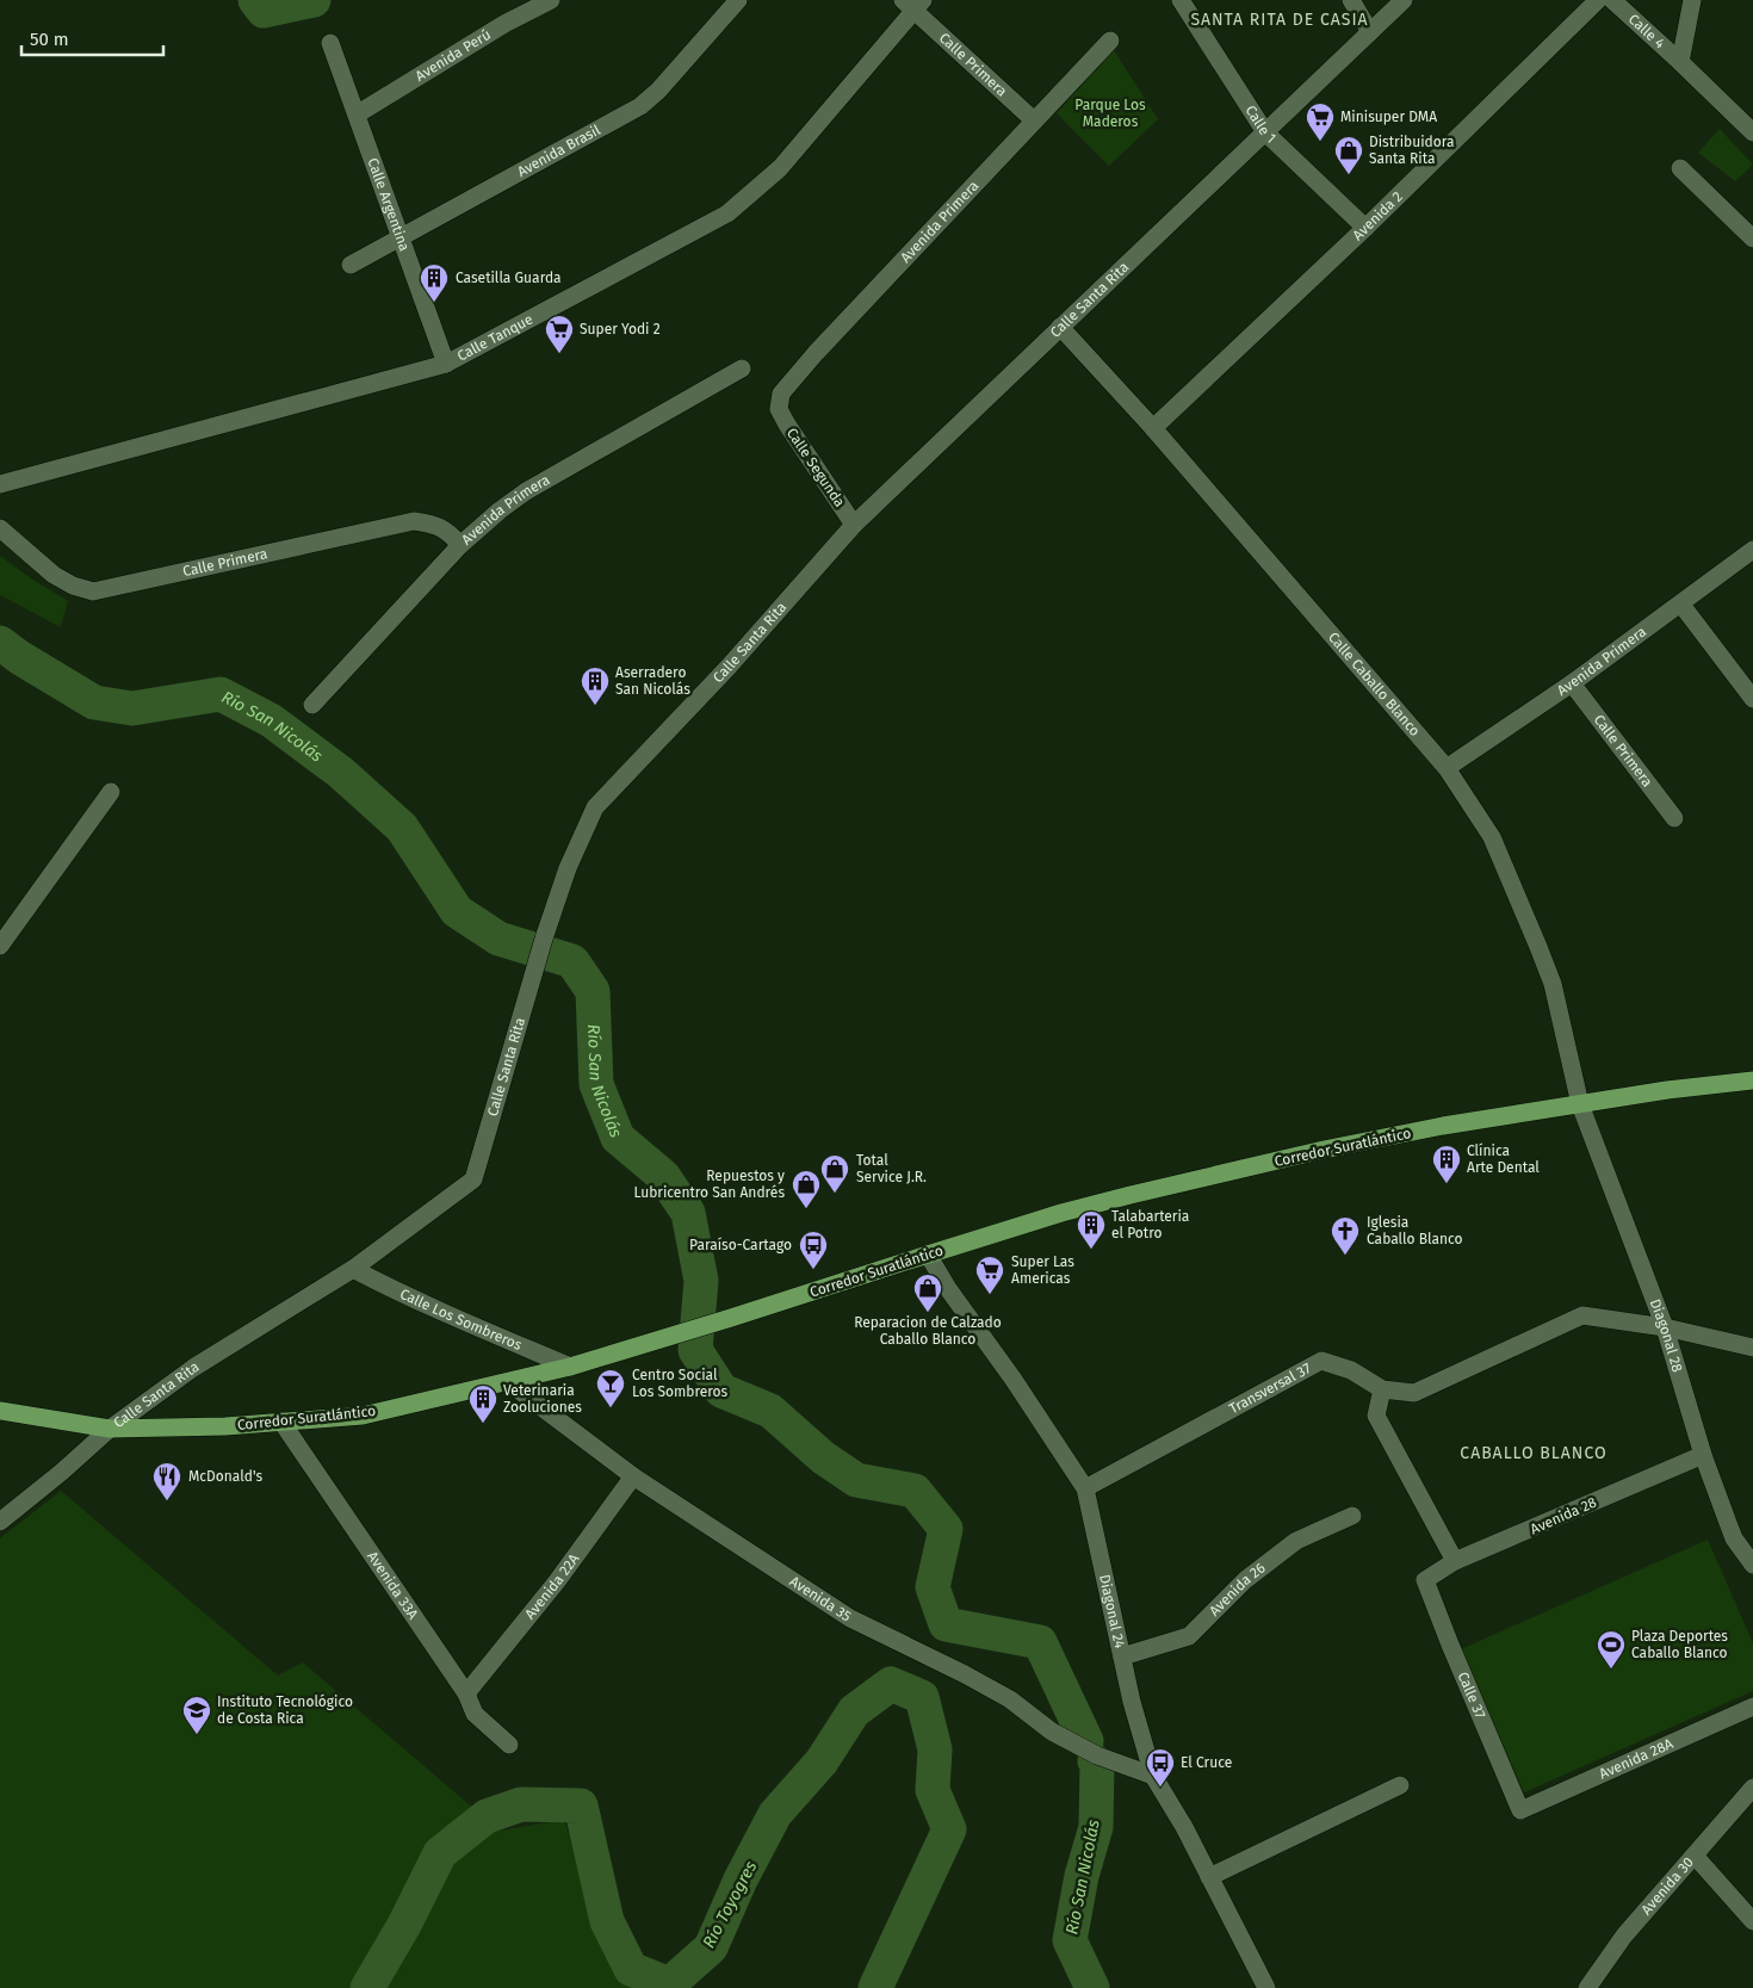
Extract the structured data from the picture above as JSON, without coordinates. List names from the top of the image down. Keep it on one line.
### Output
{"streets":{"main road":["Corredor Suratlántico"],"street":["Calle 4","Avenida Perú","Calle Primera","Calle 1","Avenida Brasil","Calle Argentina","Avenida 2","Avenida Primera","Calle Santa Rita","Calle Tanque","Calle Segunda","Calle Caballo Blanco","Calle Los Sombreros","Diagonal 28","Transversal 37","Avenida 28","Avenida 33A","Avenida 22A","Avenida 26","Avenida 35","Diagonal 24","Calle 37","Avenida 28A","Avenida 30"]},"crossings":[["Avenida Perú","Calle Argentina"],["Calle Primera","Avenida Primera"],["Calle Primera","Calle Tanque"],["Calle 1","Avenida 2"],["Calle 1","Calle Santa Rita"],["Avenida Brasil","Calle Argentina"],["Calle Argentina","Calle Tanque"],["Avenida 2","Calle Caballo Blanco"],["Avenida Primera","Calle Segunda"],["Avenida Primera","Calle Caballo Blanco"],["Calle Santa Rita","Calle Segunda"],["Calle Santa Rita","Calle Caballo Blanco"],["Calle Santa Rita","Corredor Suratlántico"],["Calle Santa Rita","Calle Los Sombreros"],["Calle Caballo Blanco","Corredor Suratlántico"],["Calle Caballo Blanco","Diagonal 28"],["Corredor Suratlántico","Calle Los Sombreros"],["Corredor Suratlántico","Diagonal 28"],["Corredor Suratlántico","Avenida 33A"],["Corredor Suratlántico","Avenida 35"],["Corredor Suratlántico","Diagonal 24"],["Diagonal 28","Transversal 37"],["Diagonal 28","Avenida 28"],["Transversal 37","Diagonal 24"],["Avenida 28","Calle 37"],["Avenida 33A","Avenida 22A"],["Avenida 22A","Avenida 35"],["Avenida 26","Diagonal 24"],["Avenida 35","Diagonal 24"],["Calle 37","Avenida 28A"]],"districts":["SANTA RITA DE CASIA","CABALLO BLANCO"],"water":["Río San Nicolás","Río Toyogres"],"parks":["Parque Los Maderos"],"places":{"supermarket":["Minisuper DMA","Super Yodi 2","Super Las Americas"],"shop":["Distribuidora Santa Rita","Total Service J.R.","Repuestos y Lubricentro San Andrés","Reparacion de Calzado Caballo Blanco"],"building":["Casetilla Guarda","Aserradero San Nicolás","Clínica Arte Dental","Talabarteria el Potro","Veterinaria Zooluciones"],"church":["Iglesia Caballo Blanco"],"bus stop":["Paraíso-Cartago","El Cruce"],"bar":["Centro Social Los Sombreros"],"restaurant":["McDonald's"],"sports":["Plaza Deportes Caballo Blanco"],"school or university":["Instituto Tecnológico de Costa Rica"]},"scale_bar":"50 m"}
